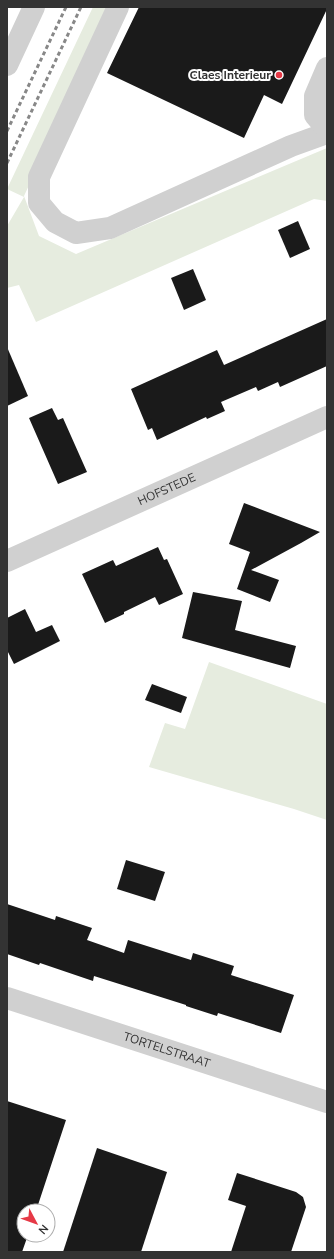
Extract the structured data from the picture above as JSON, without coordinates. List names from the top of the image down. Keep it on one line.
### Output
{"streets":{"street":["HOFSTEDE","TORTELSTRAAT"]},"places":["Claes Interieur"],"north":"bottom right"}
